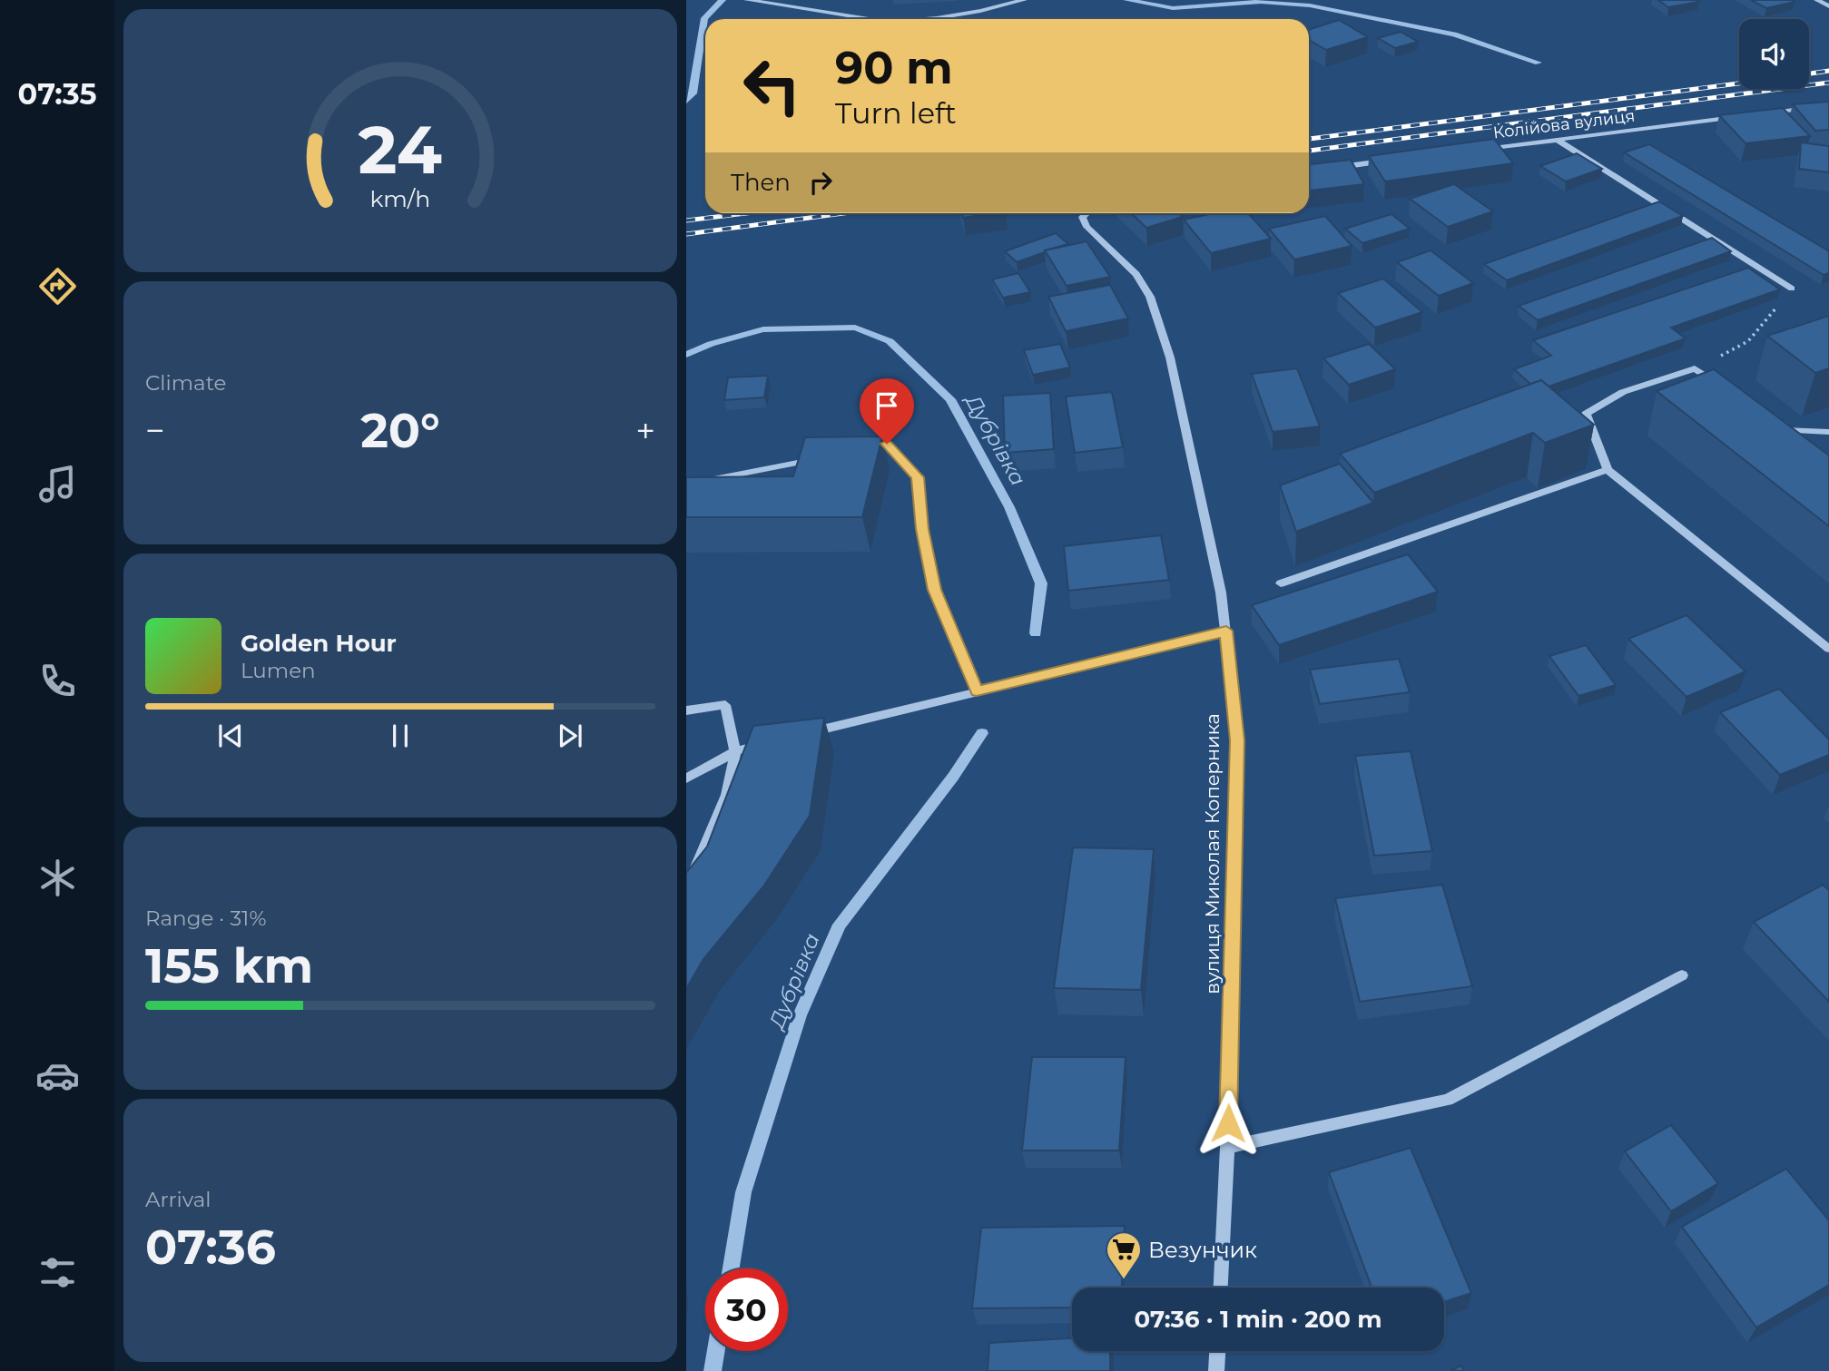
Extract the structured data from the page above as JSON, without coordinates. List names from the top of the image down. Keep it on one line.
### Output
{"streets":{"street":["Колійова вулиця","вулиця Миколая Коперника"]},"water":["Дубрівка"],"places":{"supermarket":["Везунчик"]},"page":{"tabs":"07:35","turn":["90 m","Turn left"],"then":"Then","tile":["Climate",["Range · 31%","155 km"],["Arrival","07:36"]],"heat":["−","20°","+"],"song":["Golden Hour","Lumen"],"limit":"30","trip":"07:36 · 1 min · 200 m","gauge":["24","km/h"]}}
